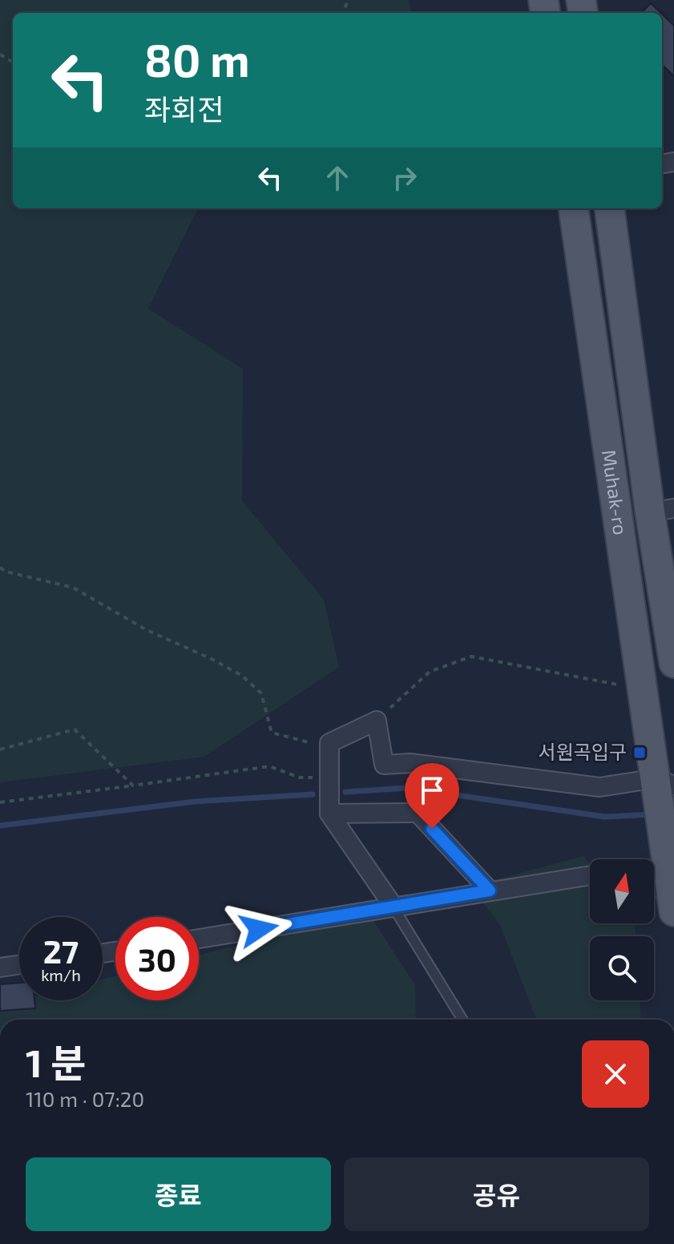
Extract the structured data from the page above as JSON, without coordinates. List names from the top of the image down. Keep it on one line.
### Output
{"streets":{"main road":["Muhak-ro"]},"places":{"transit":["서원곡입구"]},"north":"top","page":{"turn":["80 m","좌회전"],"speed":"27 km/h","limit":"30","heading":["1 분","110 m · 07:20"],"buttons":["종료","공유"]}}
